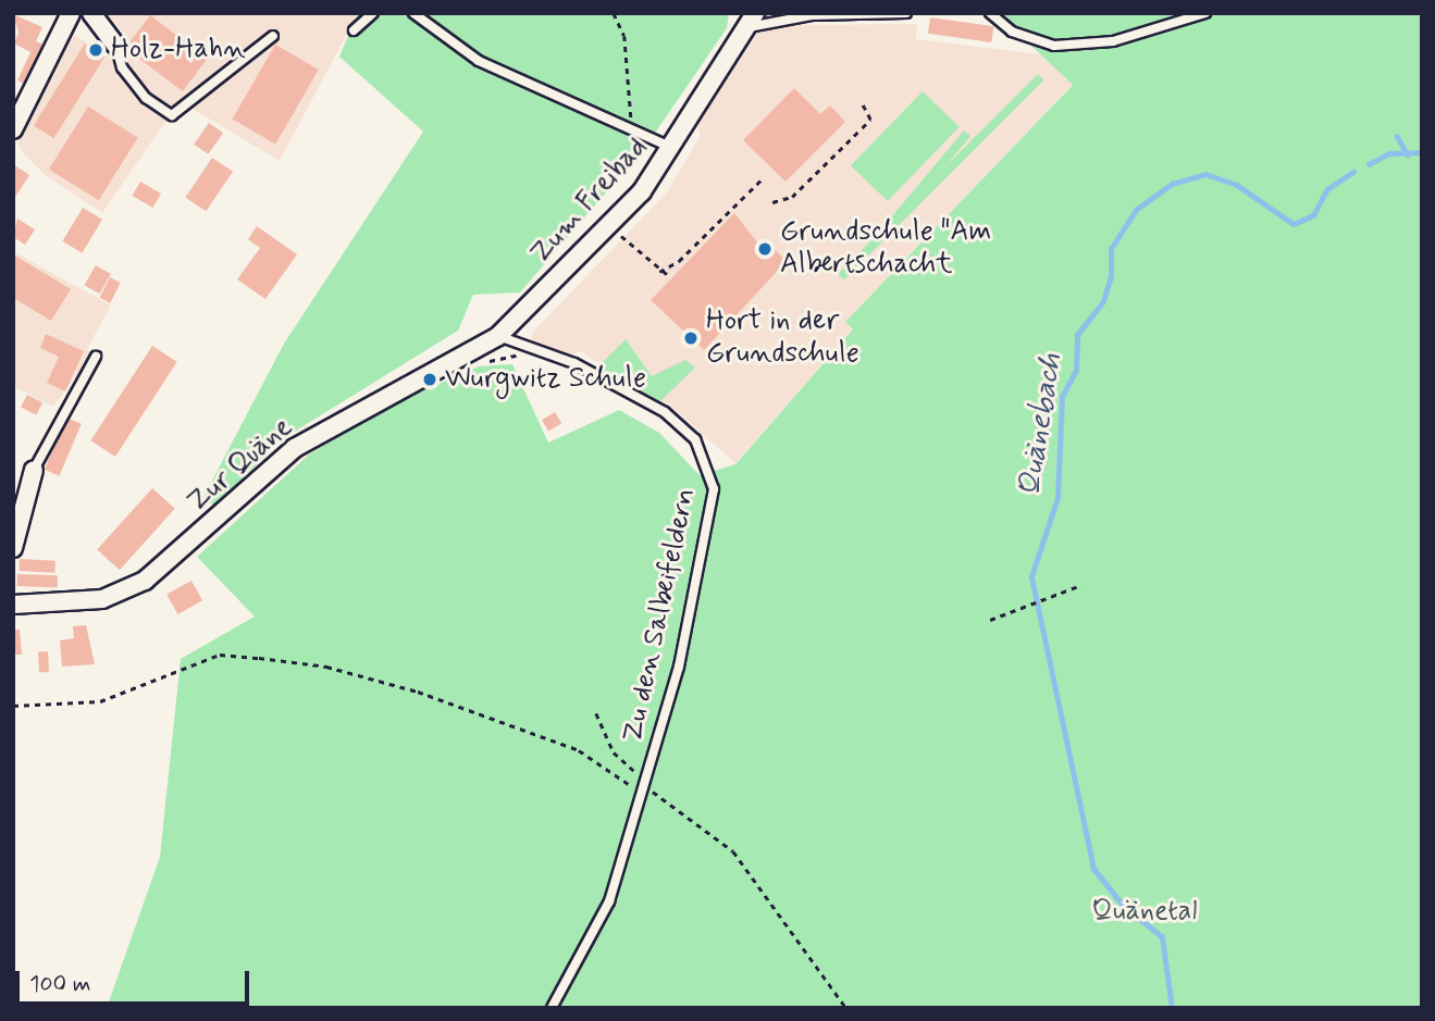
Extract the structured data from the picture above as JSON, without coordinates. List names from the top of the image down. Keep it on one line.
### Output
{"streets":{"street":["Zum Freibad","Zur Quäne"],"lane":["Zu den Salbeifeldern"]},"crossings":[["Zum Freibad","Zur Quäne"],["Zum Freibad","Zu den Salbeifeldern"],["Zur Quäne","Zu den Salbeifeldern"]],"water":["Quänebach"],"parks":["Quänetal"],"places":["Holz-Hahn","Grundschule \"Am Albertschacht","Hort in der Grundschule","Wurgwitz Schule"],"scale_bar":"100 m"}
